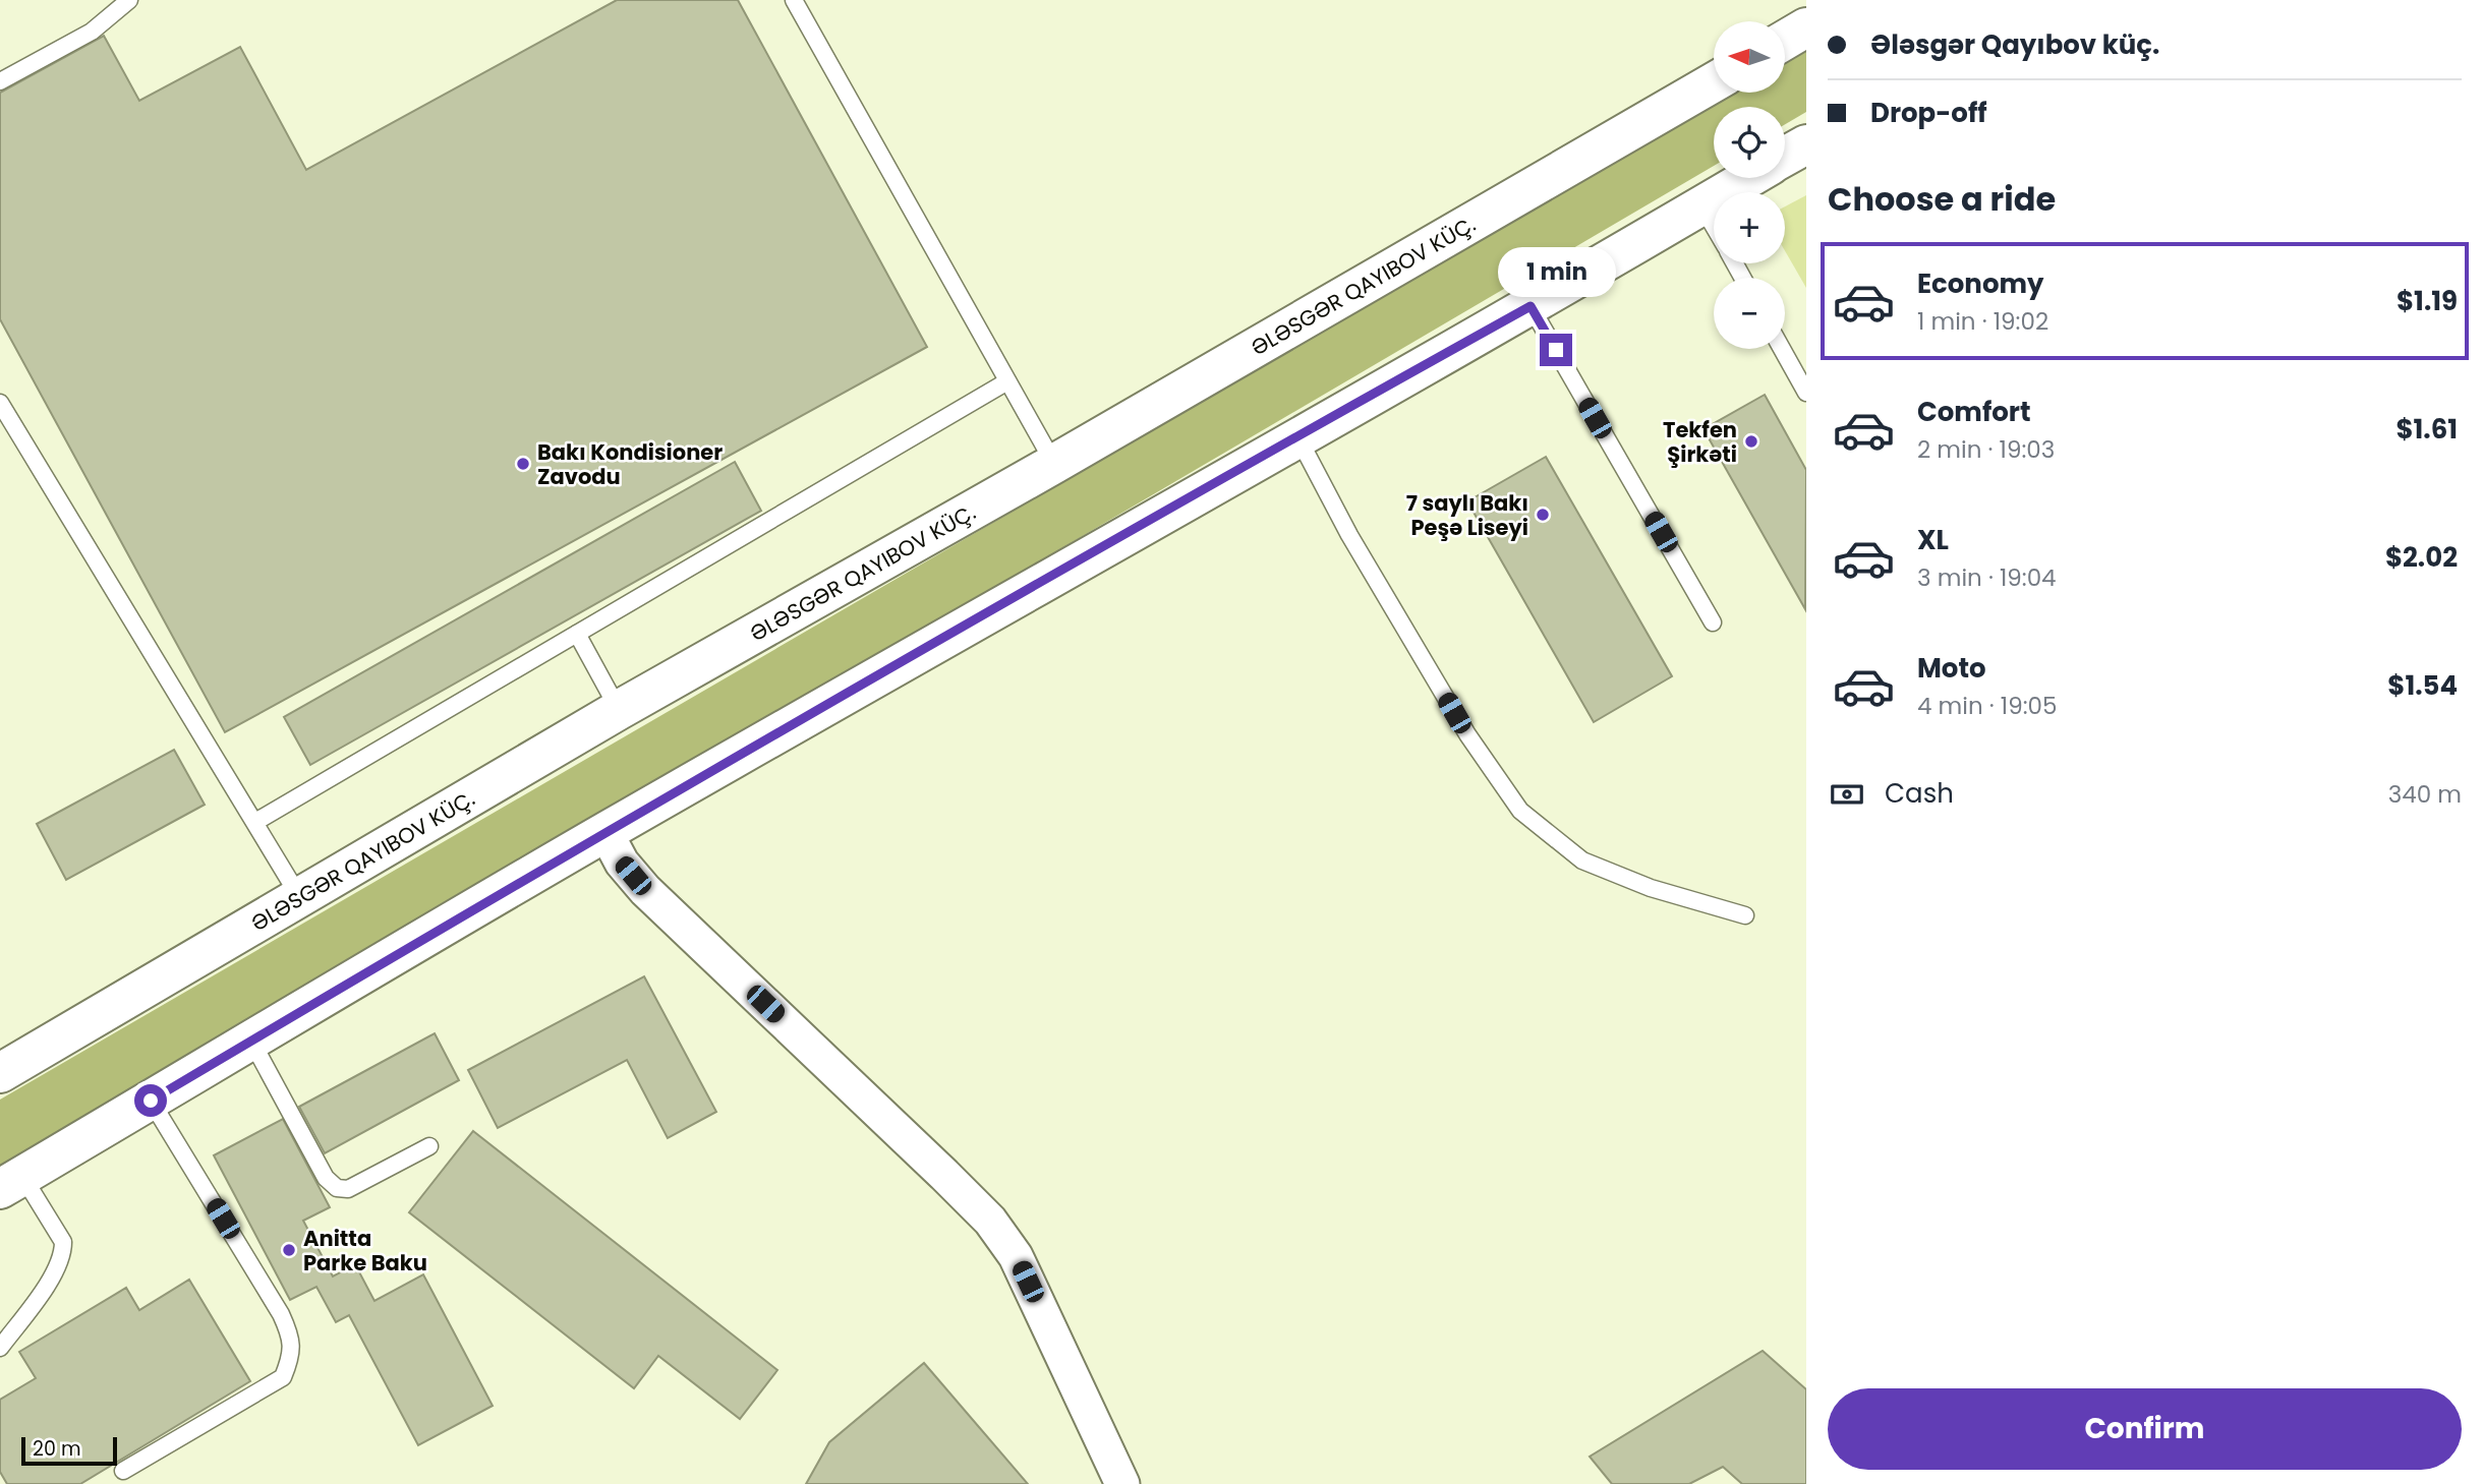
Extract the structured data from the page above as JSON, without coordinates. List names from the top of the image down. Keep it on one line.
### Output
{"places":["Tekfen Şirkəti","Bakı Kondisioner Zavodu","7 saylı Bakı Peşə Liseyi","Anitta Parke Baku"],"scale_bar":"20 m","north":"left","page":{"banner":["Ələsgər Qayıbov küç.","Drop-off"],"map_buttons":["+","−"],"heading":"Choose a ride","list":[{"name":"Economy","note":"1 min · 19:02","value":"$1.19"},{"name":"Comfort","note":"2 min · 19:03","value":"$1.61"},{"name":"XL","note":"3 min · 19:04","value":"$2.02"},{"name":"Moto","note":"4 min · 19:05","value":"$1.54"}],"bubble":"1 min","pay":["Cash","340 m"],"buttons":"Confirm","scale":"20 m"}}
